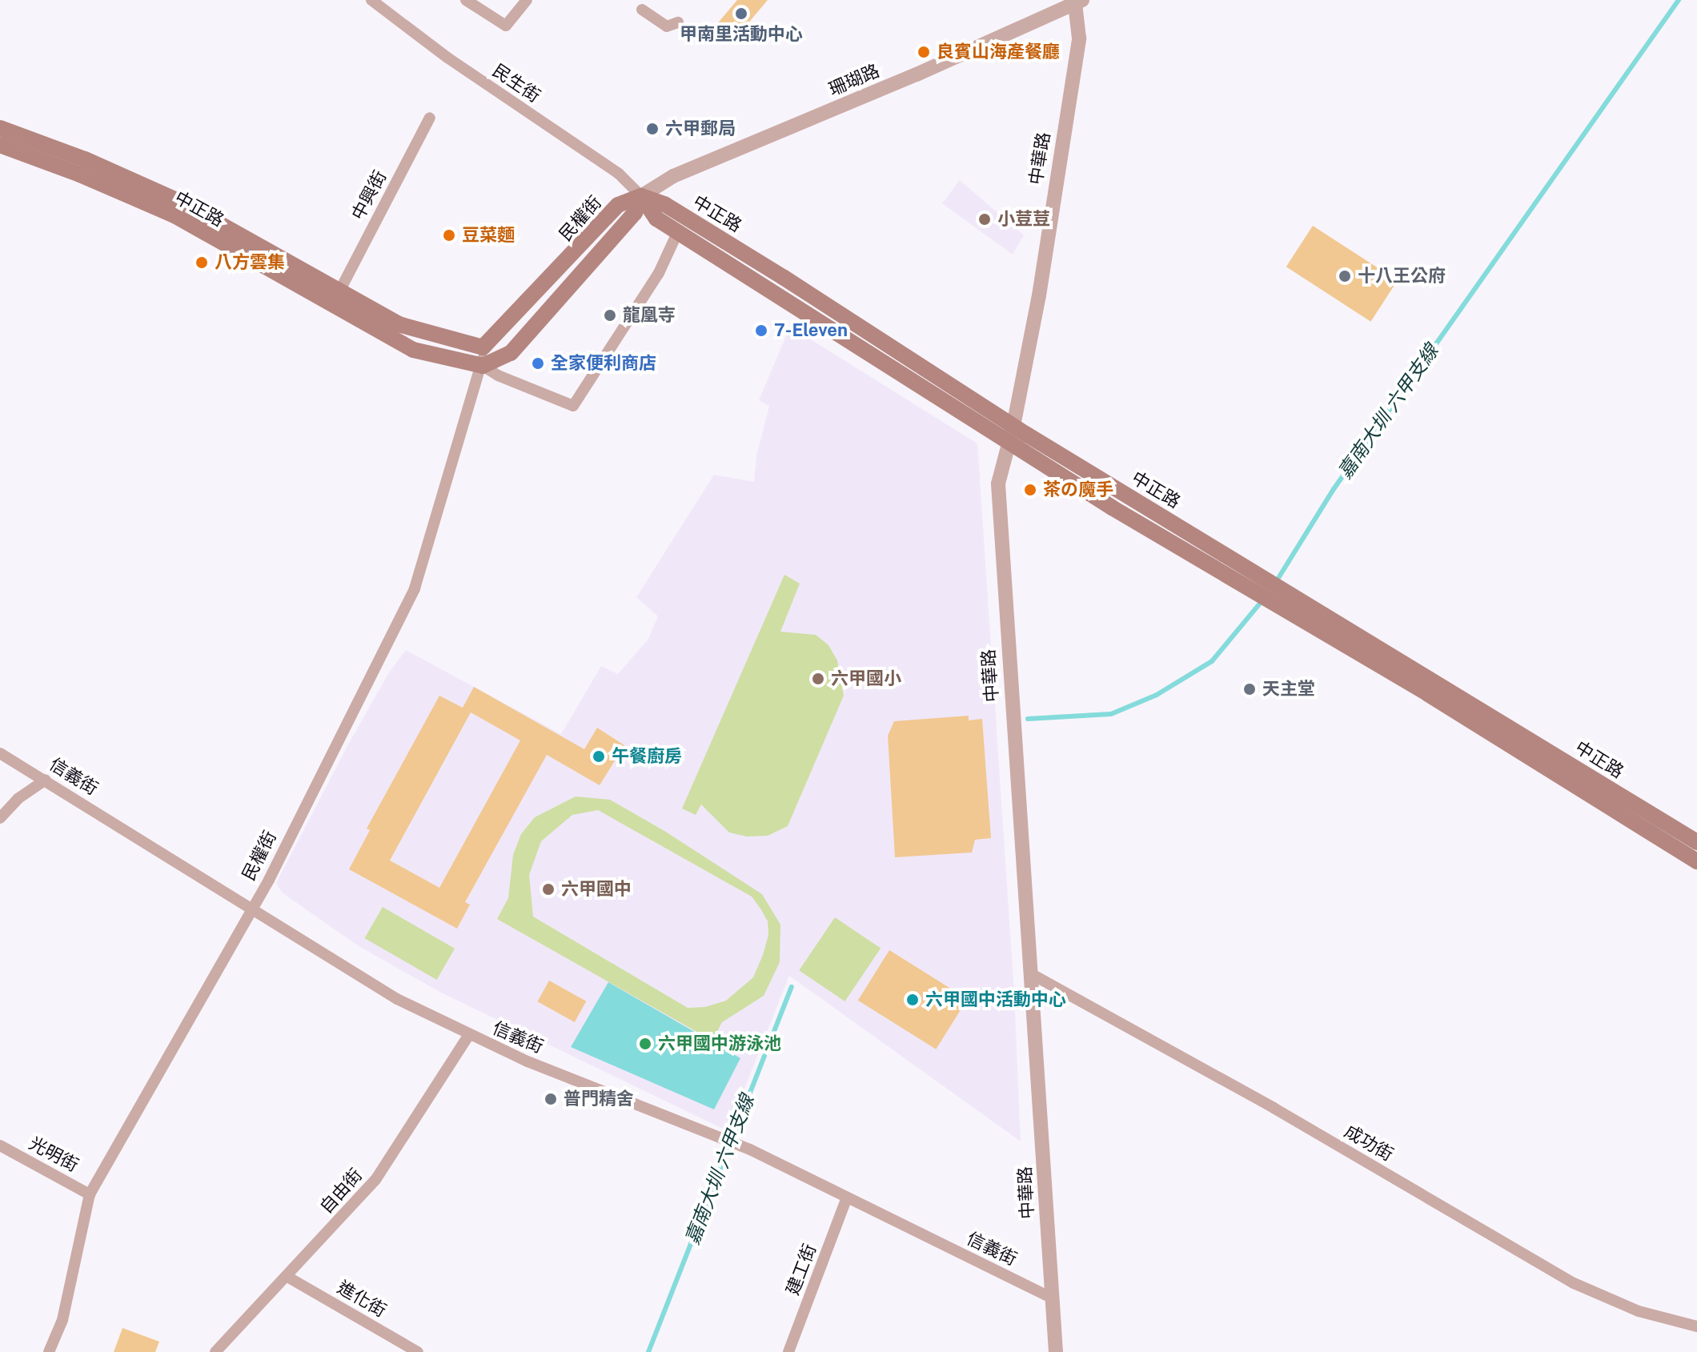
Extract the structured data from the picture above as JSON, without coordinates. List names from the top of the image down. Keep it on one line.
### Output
{"streets":{"main road":["中正路","民權街"],"street":["珊瑚路","民生街","中華路","中興街","信義街","成功街","光明街","自由街","建工街","進化街"]},"crossings":[["珊瑚路","民生街"],["珊瑚路","中華路"],["珊瑚路","中正路"],["珊瑚路","民權街"],["民生街","中正路"],["民生街","民權街"],["中華路","中正路"],["中華路","信義街"],["中華路","成功街"],["中興街","中正路"],["中正路","民權街"],["民權街","信義街"],["民權街","光明街"],["信義街","自由街"],["信義街","建工街"],["自由街","進化街"]],"water":["嘉南大圳 六甲支線"],"places":["甲南里活動中心","良賓山海產餐廳","六甲郵局","小荳荳","豆菜麵","八方雲集","十八王公府","龍凰寺","7-Eleven","全家便利商店","茶の魔手","六甲國小","天主堂","午餐廚房","六甲國中","六甲國中活動中心","六甲國中游泳池","普門精舍"]}
